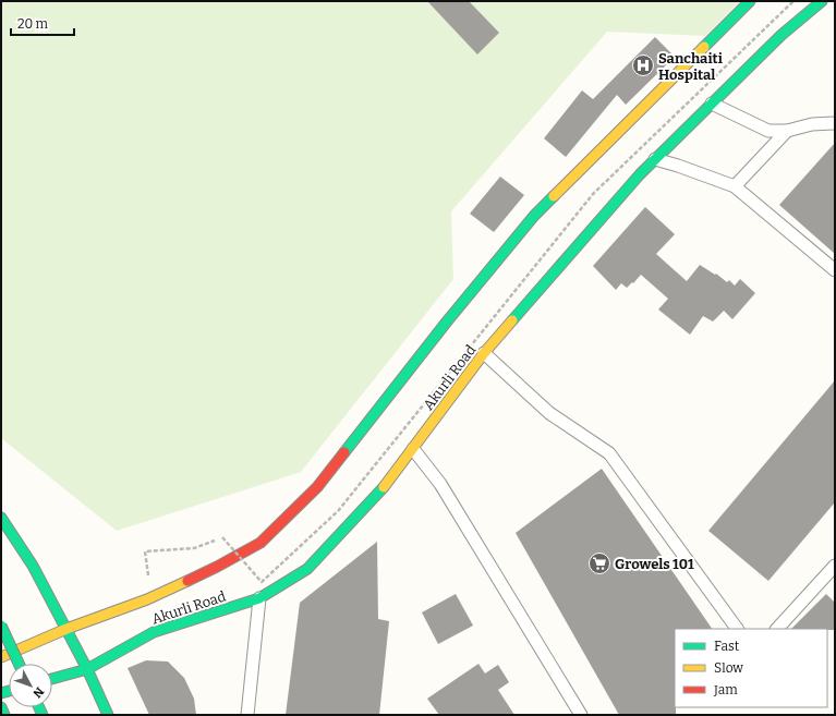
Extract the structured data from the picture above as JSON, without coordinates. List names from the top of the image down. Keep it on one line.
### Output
{"streets":{"main road":["Akurli Road"]},"places":{"hospital":["Sanchaiti Hospital"],"supermarket":["Growels 101"]},"legend":["Fast","Slow","Jam"],"scale_bar":"20 m","north":"bottom right"}
